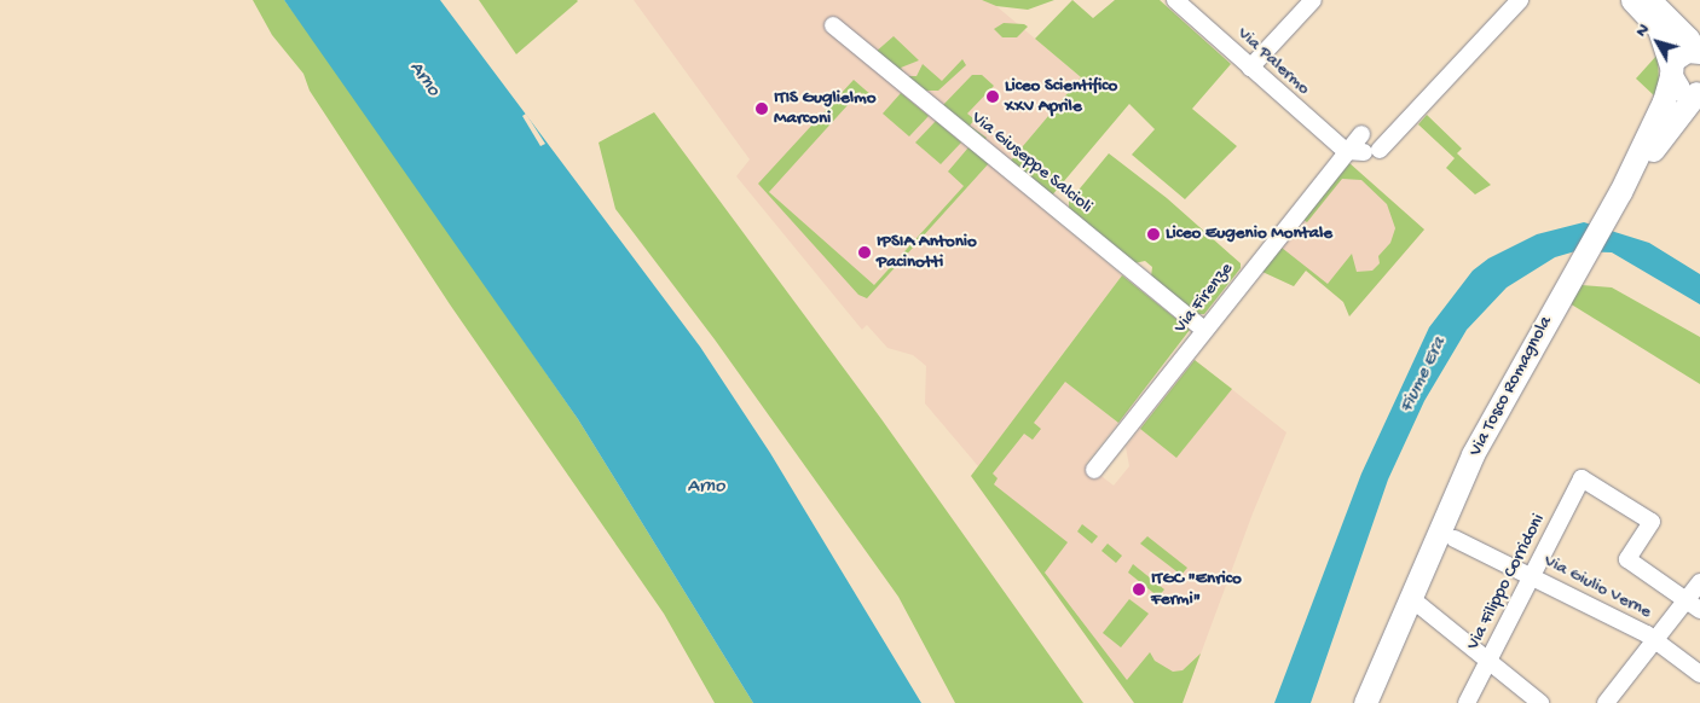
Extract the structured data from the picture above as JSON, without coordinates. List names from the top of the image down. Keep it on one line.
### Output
{"streets":{"main road":["Via Tosco Romagnola"],"street":["Via Palermo","Via Giuseppe Salcioli","Via Firenze","Via Filippo Corridoni","Via Giulio Verne"]},"crossings":[["Via Palermo","Via Firenze"],["Via Giuseppe Salcioli","Via Firenze"],["Via Filippo Corridoni","Via Giulio Verne"]],"water":["Arno","Fiume Era"],"places":["Liceo Scientifico XXV Aprile","ITIS Guglielmo Marconi","Liceo Eugenio Montale","IPSIA Antonio Pacinotti","ITGC \"Enrico Fermi\""],"north":"top left"}
